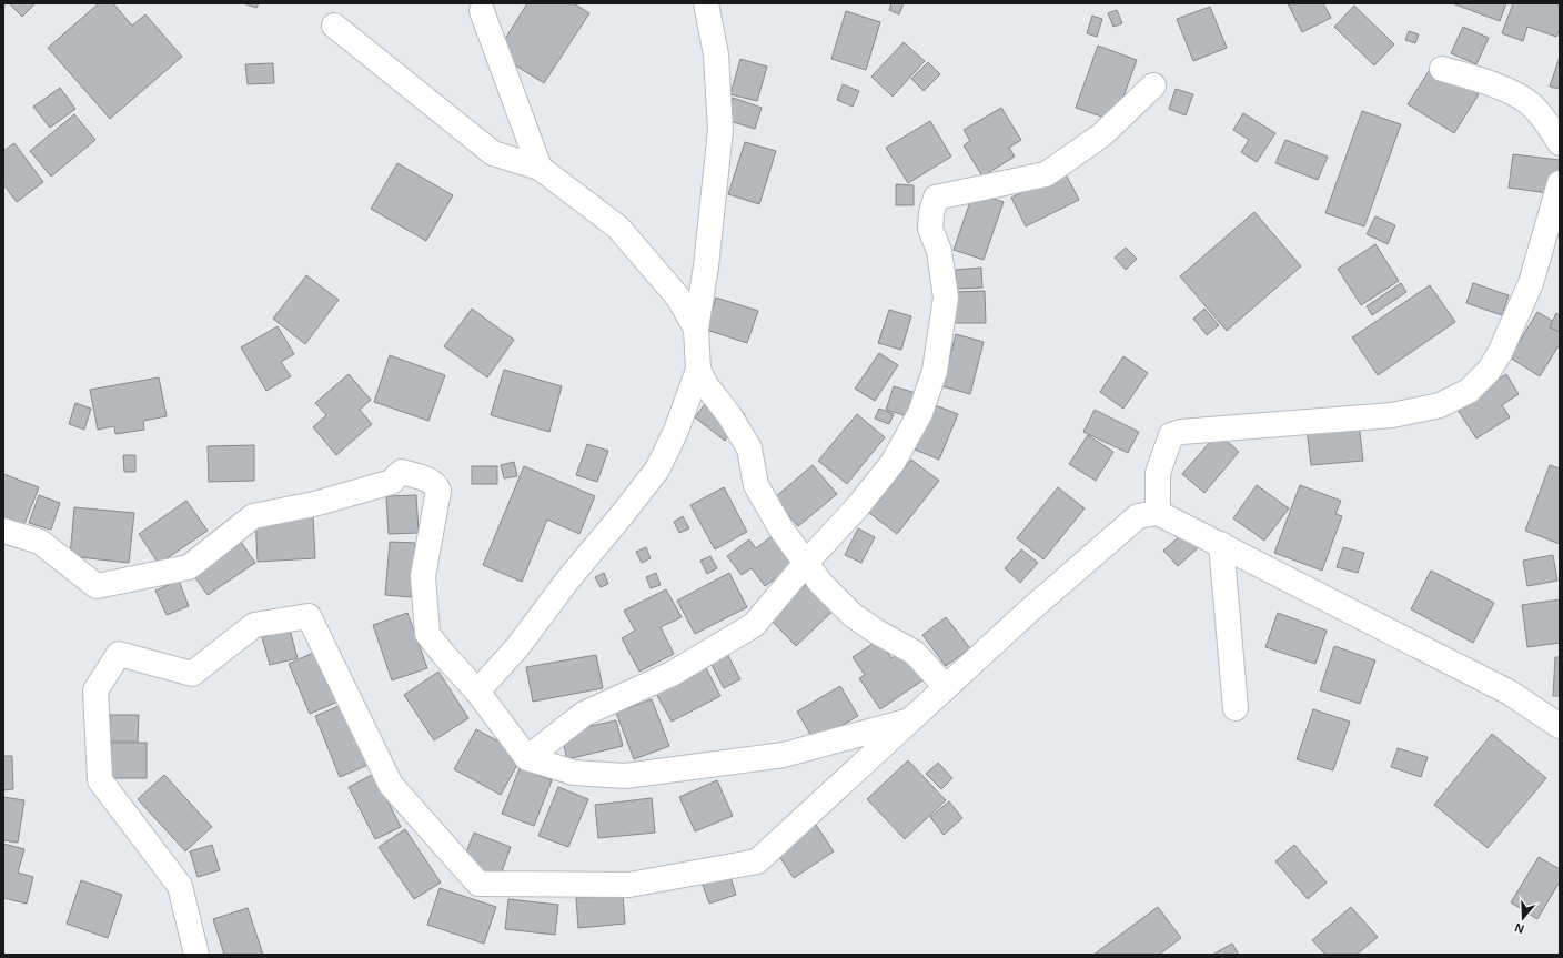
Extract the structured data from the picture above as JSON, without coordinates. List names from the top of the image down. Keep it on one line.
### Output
{"north":"bottom"}
